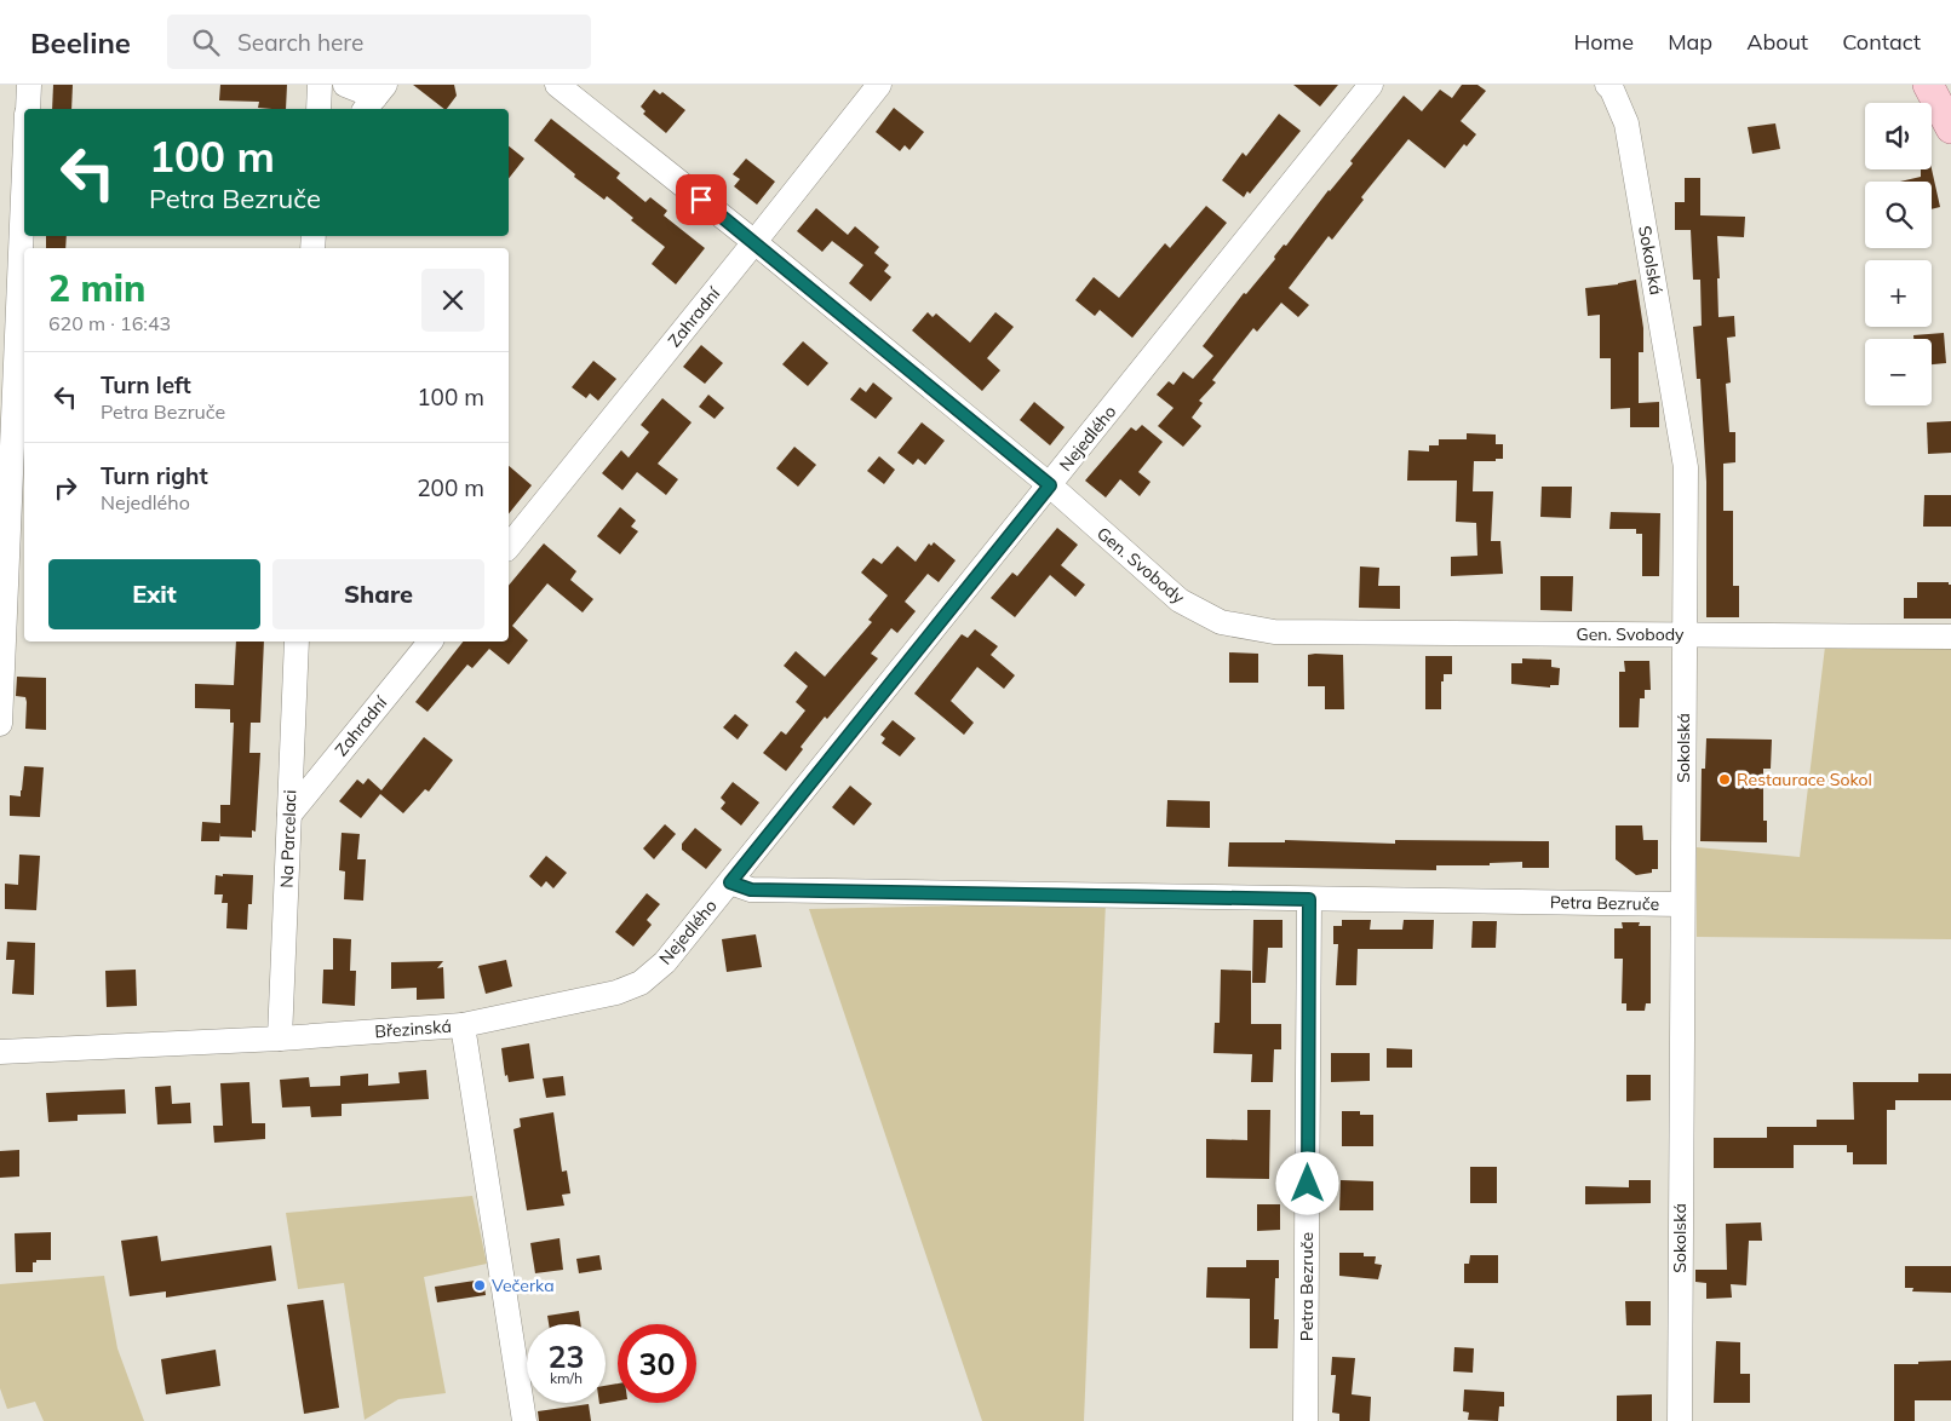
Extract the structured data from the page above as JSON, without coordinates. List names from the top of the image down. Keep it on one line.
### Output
{"streets":{"street":["Sokolská","Zahradní","Nejedlého","Gen. Svobody","Na Parcelaci","Petra Bezruče","Březinská"]},"crossings":[["Sokolská","Gen. Svobody"],["Sokolská","Petra Bezruče"],["Zahradní","Gen. Svobody"],["Zahradní","Na Parcelaci"],["Nejedlého","Gen. Svobody"],["Nejedlého","Petra Bezruče"],["Nejedlého","Březinská"],["Na Parcelaci","Březinská"]],"places":["Restaurace Sokol","Večerka"],"page":{"header":"Beeline","search":"Search here","nav":["Home","Map","About","Contact"],"map_buttons":["+","−"],"turn":["100 m","Petra Bezruče"],"heading":["2 min","620 m · 16:43"],"list":[{"name":"Turn left","note":"Petra Bezruče","value":"100 m"},{"name":"Turn right","note":"Nejedlého","value":"200 m"}],"buttons":["Exit","Share"],"speed":"23 km/h","limit":"30"}}
